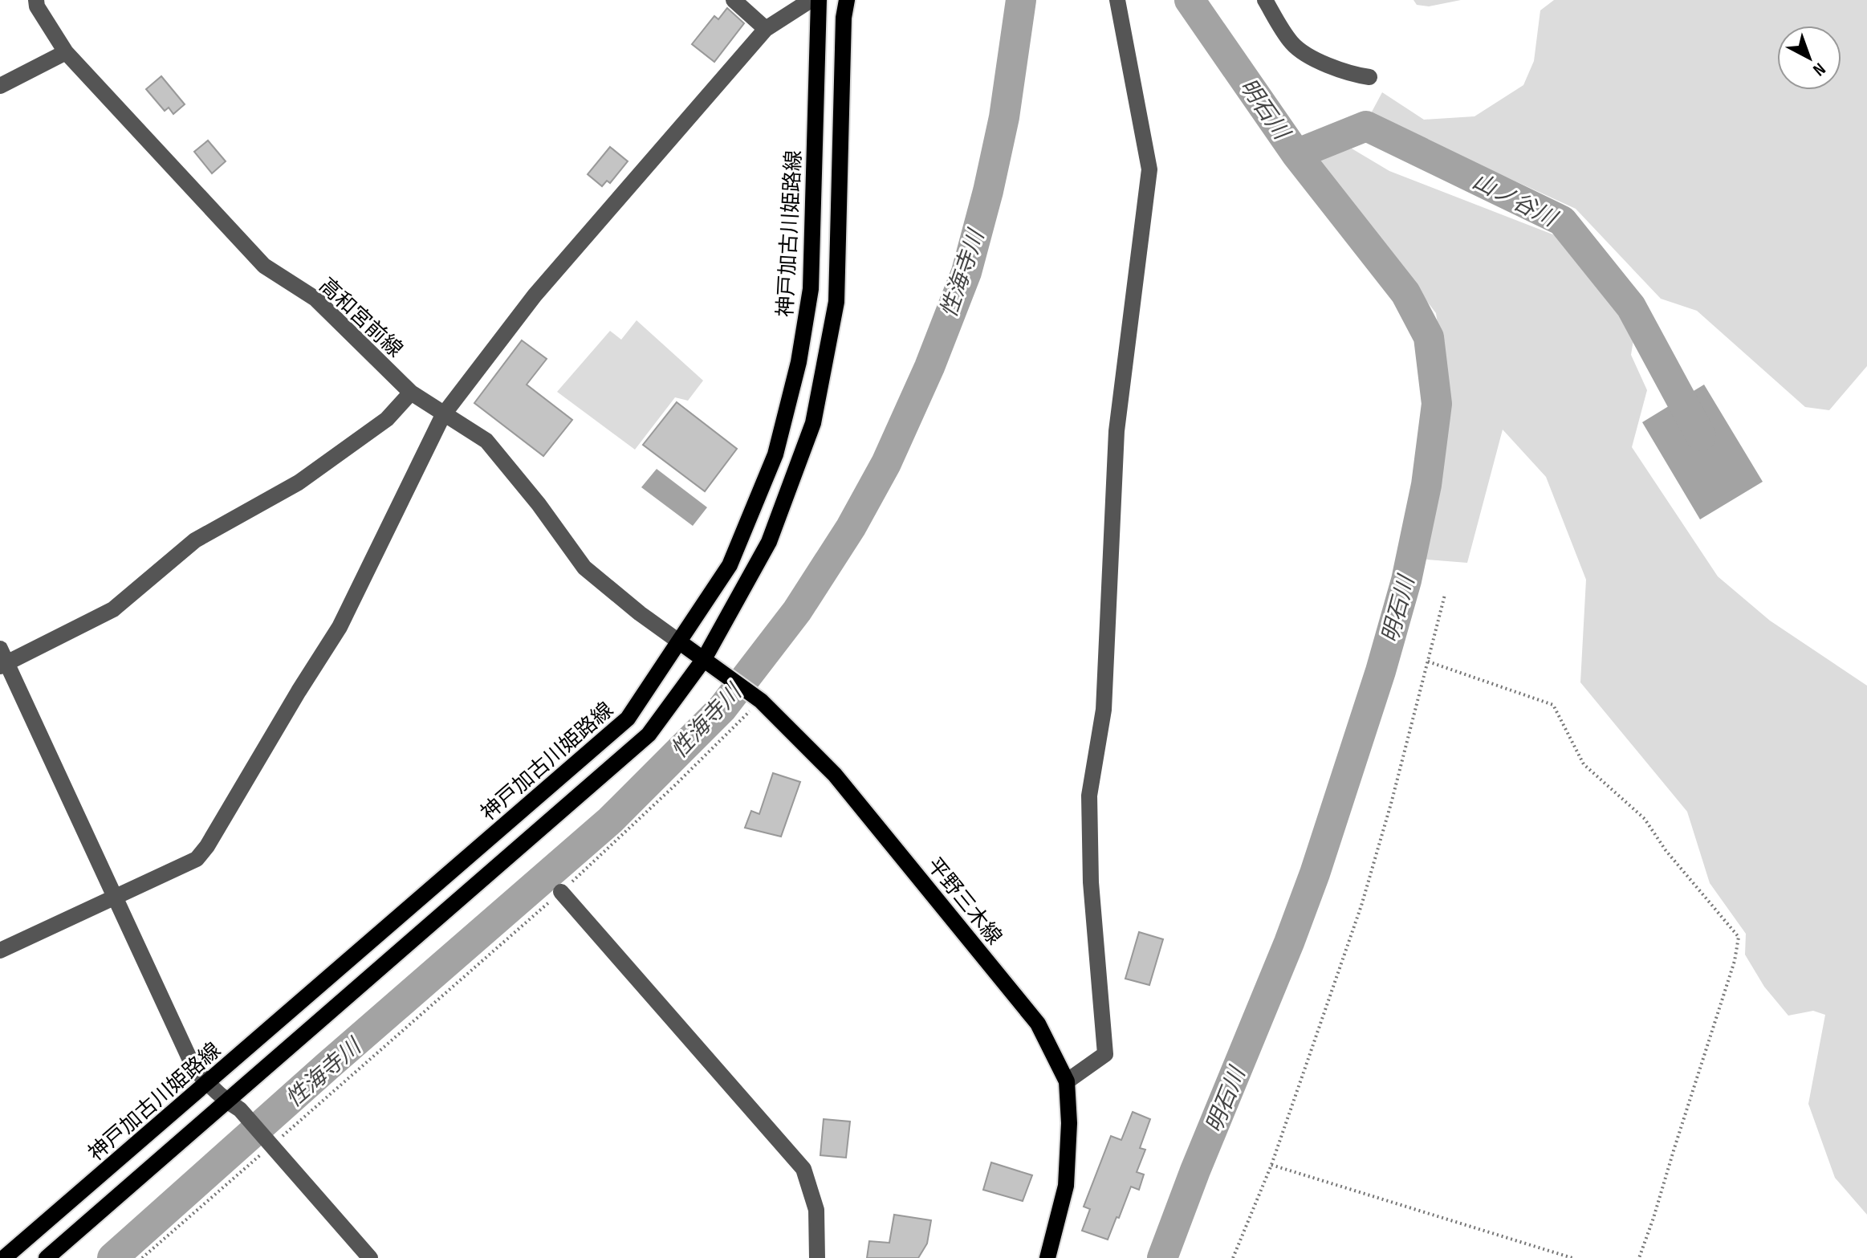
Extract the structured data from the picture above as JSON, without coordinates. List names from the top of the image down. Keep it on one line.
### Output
{"streets":{"main road":["神戸加古川姫路線","平野三木線"],"street":["高和宮前線"]},"crossings":[["神戸加古川姫路線","高和宮前線"],["神戸加古川姫路線","平野三木線"],["高和宮前線","平野三木線"]],"water":["明石川","山ノ谷川","性海寺川"],"north":"bottom right"}
